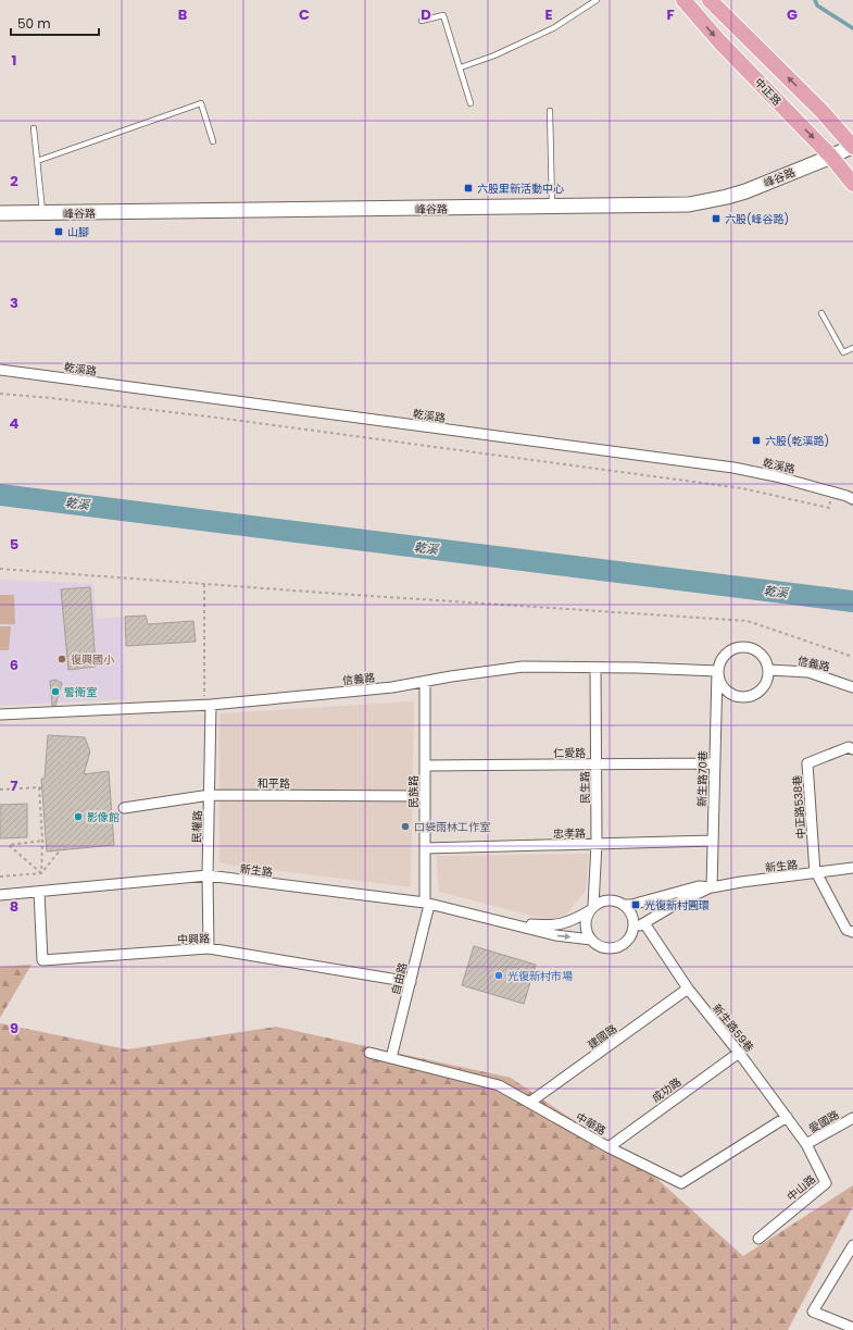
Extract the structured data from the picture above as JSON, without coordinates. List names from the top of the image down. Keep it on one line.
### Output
{"streets":{"main road":["中正路"],"street":["峰谷路","乾溪路","信義路","仁愛路","新生路70巷","和平路","民生路","民族路","中正路538巷","民權路","忠孝路","新生路","中興路","自由路","新生路59巷","建國路","成功路","愛國路","中華路","中山路"]},"crossings":[["中正路","峰谷路"],["信義路","新生路70巷"],["信義路","民生路"],["信義路","民族路"],["信義路","民權路"],["仁愛路","新生路70巷"],["仁愛路","民生路"],["仁愛路","民族路"],["新生路70巷","忠孝路"],["新生路70巷","新生路"],["和平路","民族路"],["和平路","民權路"],["民生路","忠孝路"],["民生路","新生路"],["民族路","忠孝路"],["民族路","新生路"],["民族路","自由路"],["中正路538巷","新生路"],["民權路","新生路"],["民權路","中興路"],["新生路","中興路"],["新生路","自由路"],["新生路","新生路59巷"],["中興路","自由路"],["自由路","中華路"],["新生路59巷","建國路"],["新生路59巷","成功路"],["新生路59巷","愛國路"],["新生路59巷","中華路"],["新生路59巷","中山路"],["建國路","中華路"],["成功路","中華路"],["愛國路","中山路"]],"water":["乾溪"],"places":{"transit":["六股里新活動中心","六股(峰谷路)","山腳","六股(乾溪路)","光復新村圓環"],"other":["復興國小","警衛室","影像館","口袋雨林工作室","光復新村市場"]},"scale_bar":"50 m","grid":{"columns":["B","C","D","E","F","G"],"rows":["1","2","3","4","5","6","7","8","9"]}}
